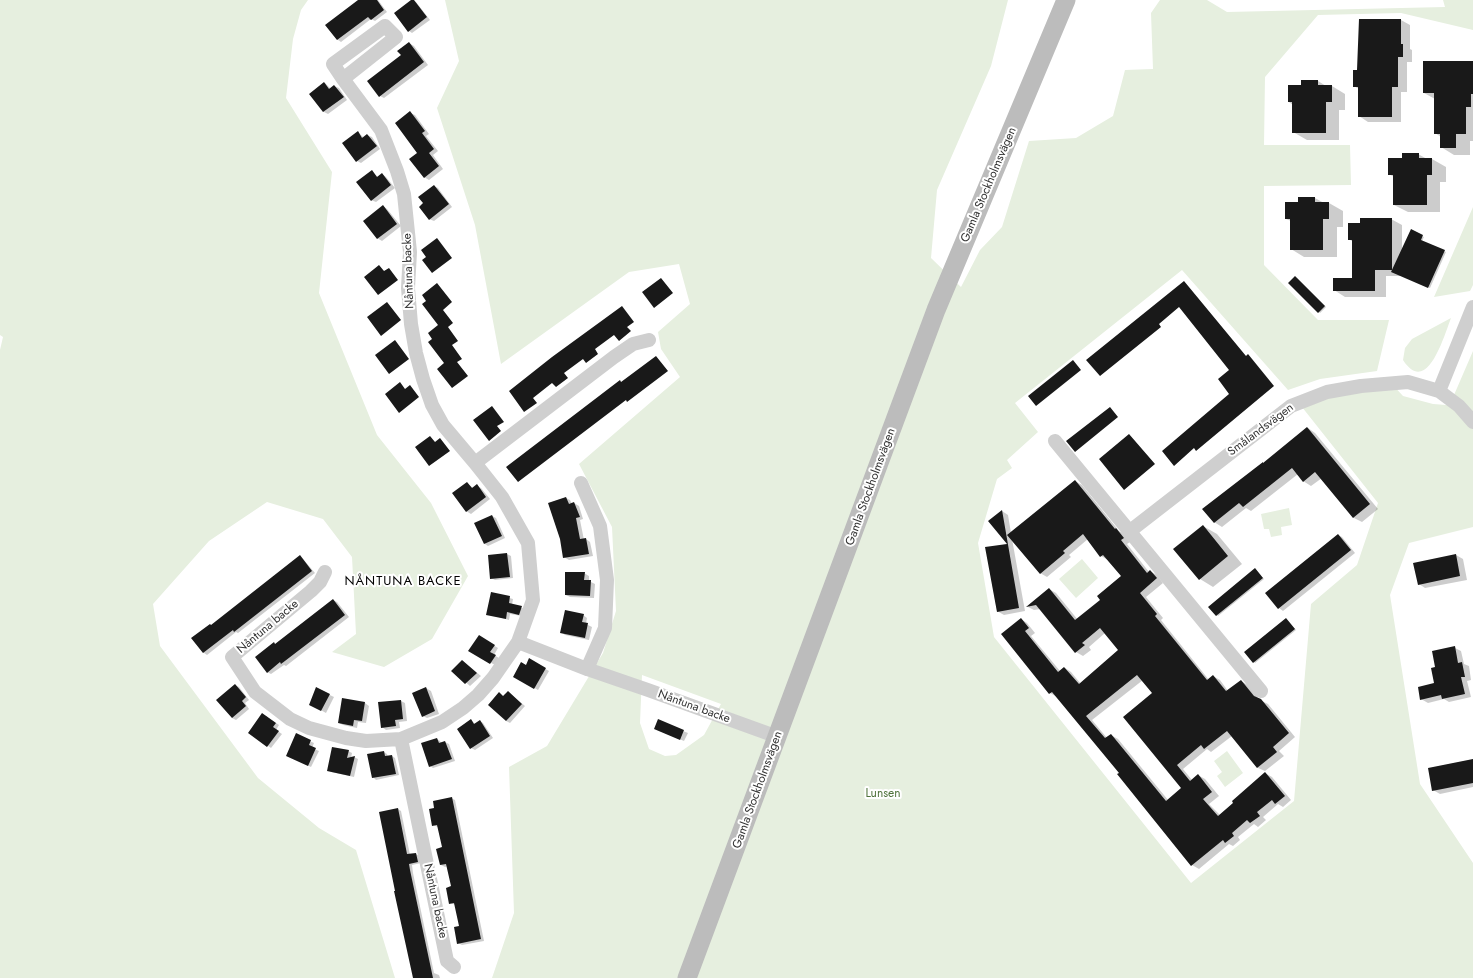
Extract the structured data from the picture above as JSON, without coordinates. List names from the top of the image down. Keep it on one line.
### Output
{"streets":{"main road":["Gamla Stockholmsvägen"],"street":["Nåntuna backe","Smålandsvägen"]},"crossings":[["Gamla Stockholmsvägen","Nåntuna backe"]],"districts":["NÅNTUNA BACKE"],"parks":["Lunsen"]}
